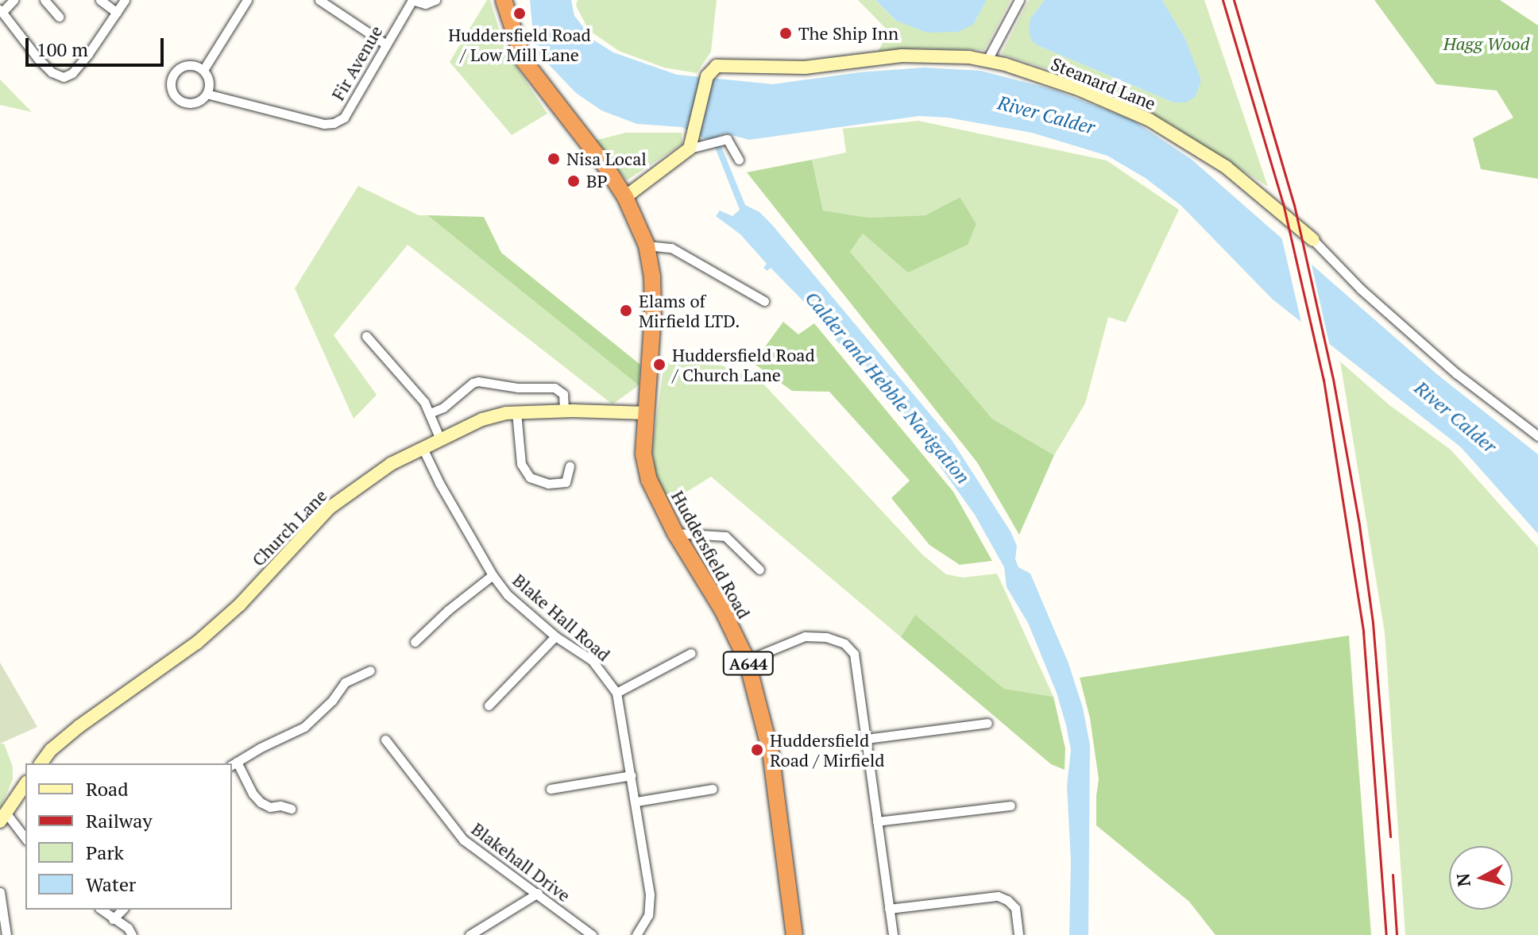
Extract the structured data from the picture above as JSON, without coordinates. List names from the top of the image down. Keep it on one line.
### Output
{"streets":{"highway":["Huddersfield Road","A644"],"street":["Fir Avenue","Steanard Lane","Church Lane","Blake Hall Road","Blakehall Drive"]},"crossings":[["Church Lane","Huddersfield Road"],["Church Lane","Blake Hall Road"]],"water":["River Calder","Calder and Hebble Navigation"],"parks":["Hagg Wood"],"places":["Huddersfield Road / Low Mill Lane","The Ship Inn","Nisa Local","BP","Elams of Mirfield LTD.","Huddersfield Road / Church Lane","Huddersfield Road / Mirfield"],"legend":["Road","Railway","Park","Water"],"scale_bar":"100 m","north":"left"}
